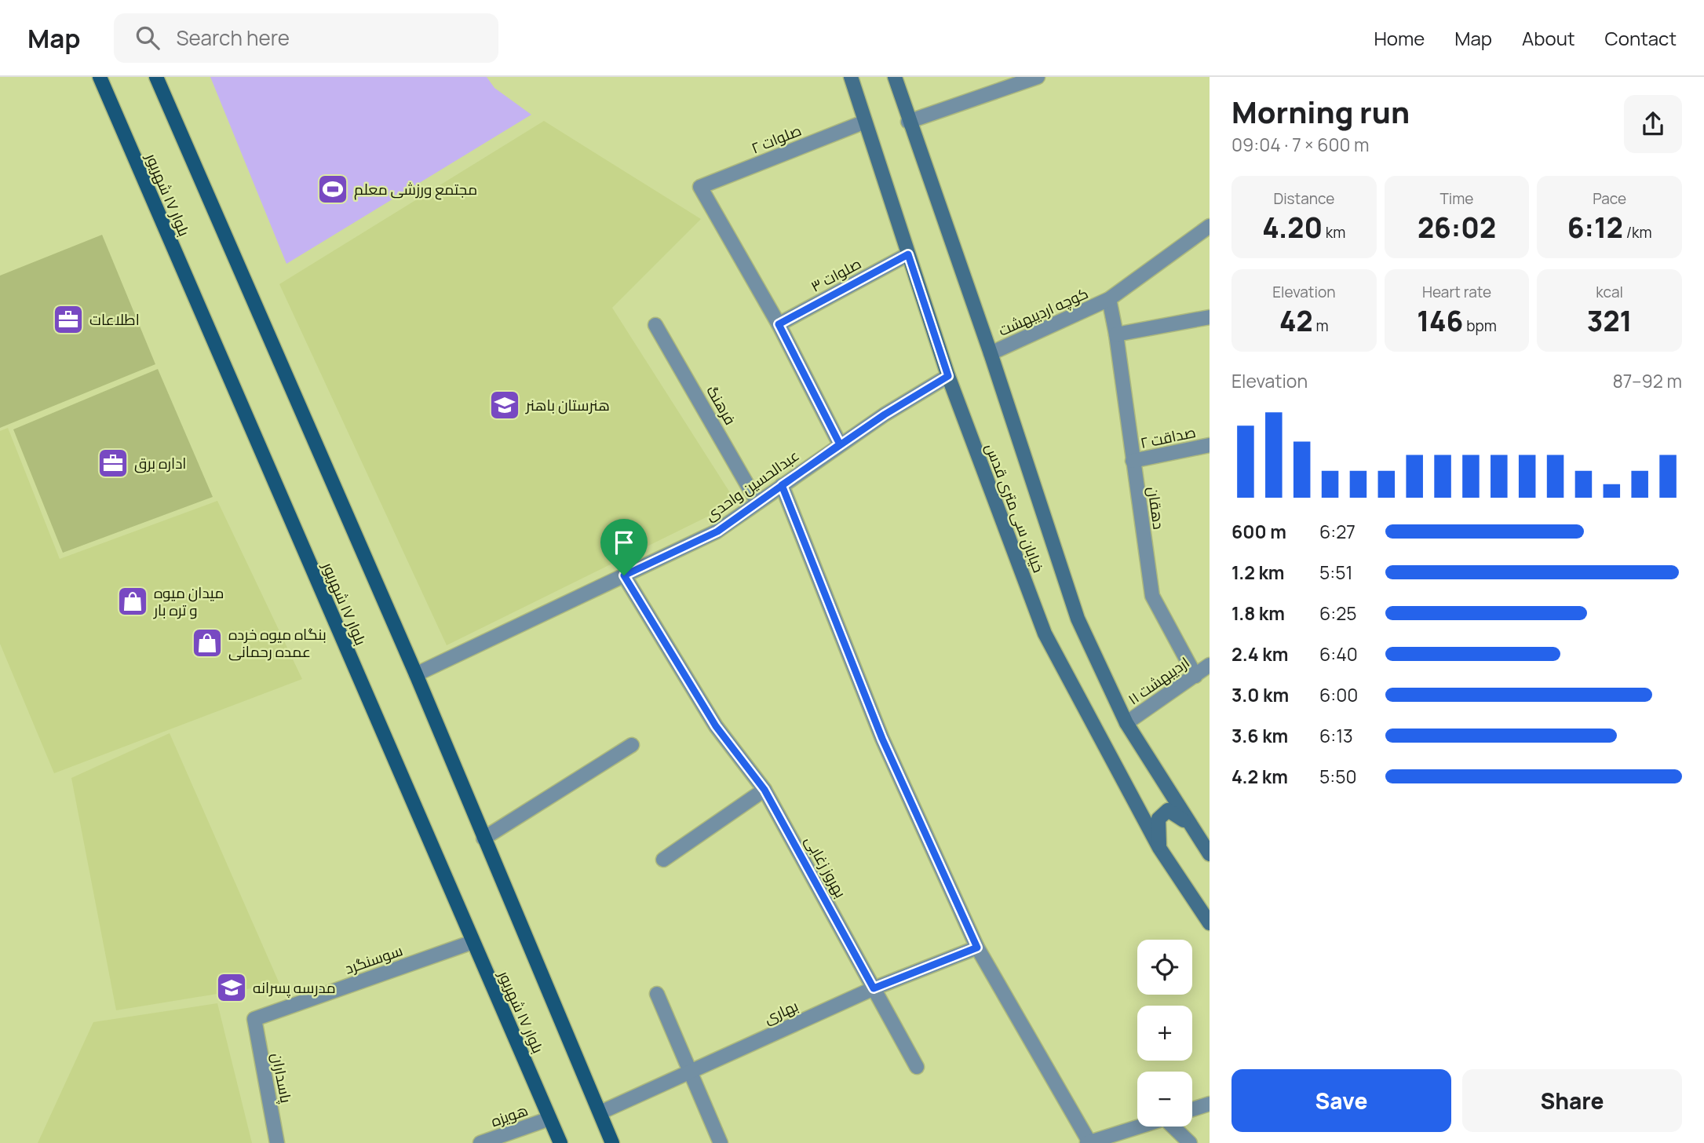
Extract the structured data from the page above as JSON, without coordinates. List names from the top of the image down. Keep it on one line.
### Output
{"streets":{"main road":["بلوار ١٧ شهریور","خیابان سی متری قدس"],"street":["صلوات ۲","صلوات ۳","کوچه اردیبهشت","فرهنگ","صداقت ۲","عبدالحسین واحدی","دهقان","۱۱ اردیبهشت","بهروز زغابی","سوسنگرد","بهاری","پاسداران","هویزه"]},"crossings":[["صلوات ۲","صلوات ۳"],["صلوات ۲","خیابان سی متری قدس"],["بلوار ١٧ شهریور","سوسنگرد"],["بلوار ١٧ شهریور","هویزه"],["صلوات ۳","خیابان سی متری قدس"],["کوچه اردیبهشت","خیابان سی متری قدس"],["کوچه اردیبهشت","دهقان"],["فرهنگ","عبدالحسین واحدی"],["صداقت ۲","دهقان"],["عبدالحسین واحدی","خیابان سی متری قدس"],["عبدالحسین واحدی","بهروز زغابی"],["خیابان سی متری قدس","۱۱ اردیبهشت"],["دهقان","۱۱ اردیبهشت"],["بهروز زغابی","بهاری"],["سوسنگرد","پاسداران"]],"places":{"sports":["مجتمع ورزشی معلم"],"office":["اطلاعات","اداره برق"],"school or university":["هنرستان باهنر","مدرسه پسرانه"],"shop":["میدان میوه و تره بار","بنگاه میوه خرده عمده رحمانی"]},"page":{"header":"Map","search":"Search here","nav":["Home","Map","About","Contact"],"heading":["Morning run","09:04 · 7 × 600 m"],"stats":[["Distance","4.20 km"],["Time","26:02"],["Pace","6:12 /km"],["Elevation","42 m"],["Heart rate","146 bpm"],["kcal","321"]],"chart":["Elevation","87–92 m"],"list":[{"name":"600 m","note":"6:27"},{"name":"1.2 km","note":"5:51"},{"name":"1.8 km","note":"6:25"},{"name":"2.4 km","note":"6:40"},{"name":"3.0 km","note":"6:00"},{"name":"3.6 km","note":"6:13"},{"name":"4.2 km","note":"5:50"}],"map_buttons":["+","−"],"buttons":["Save","Share"]}}
